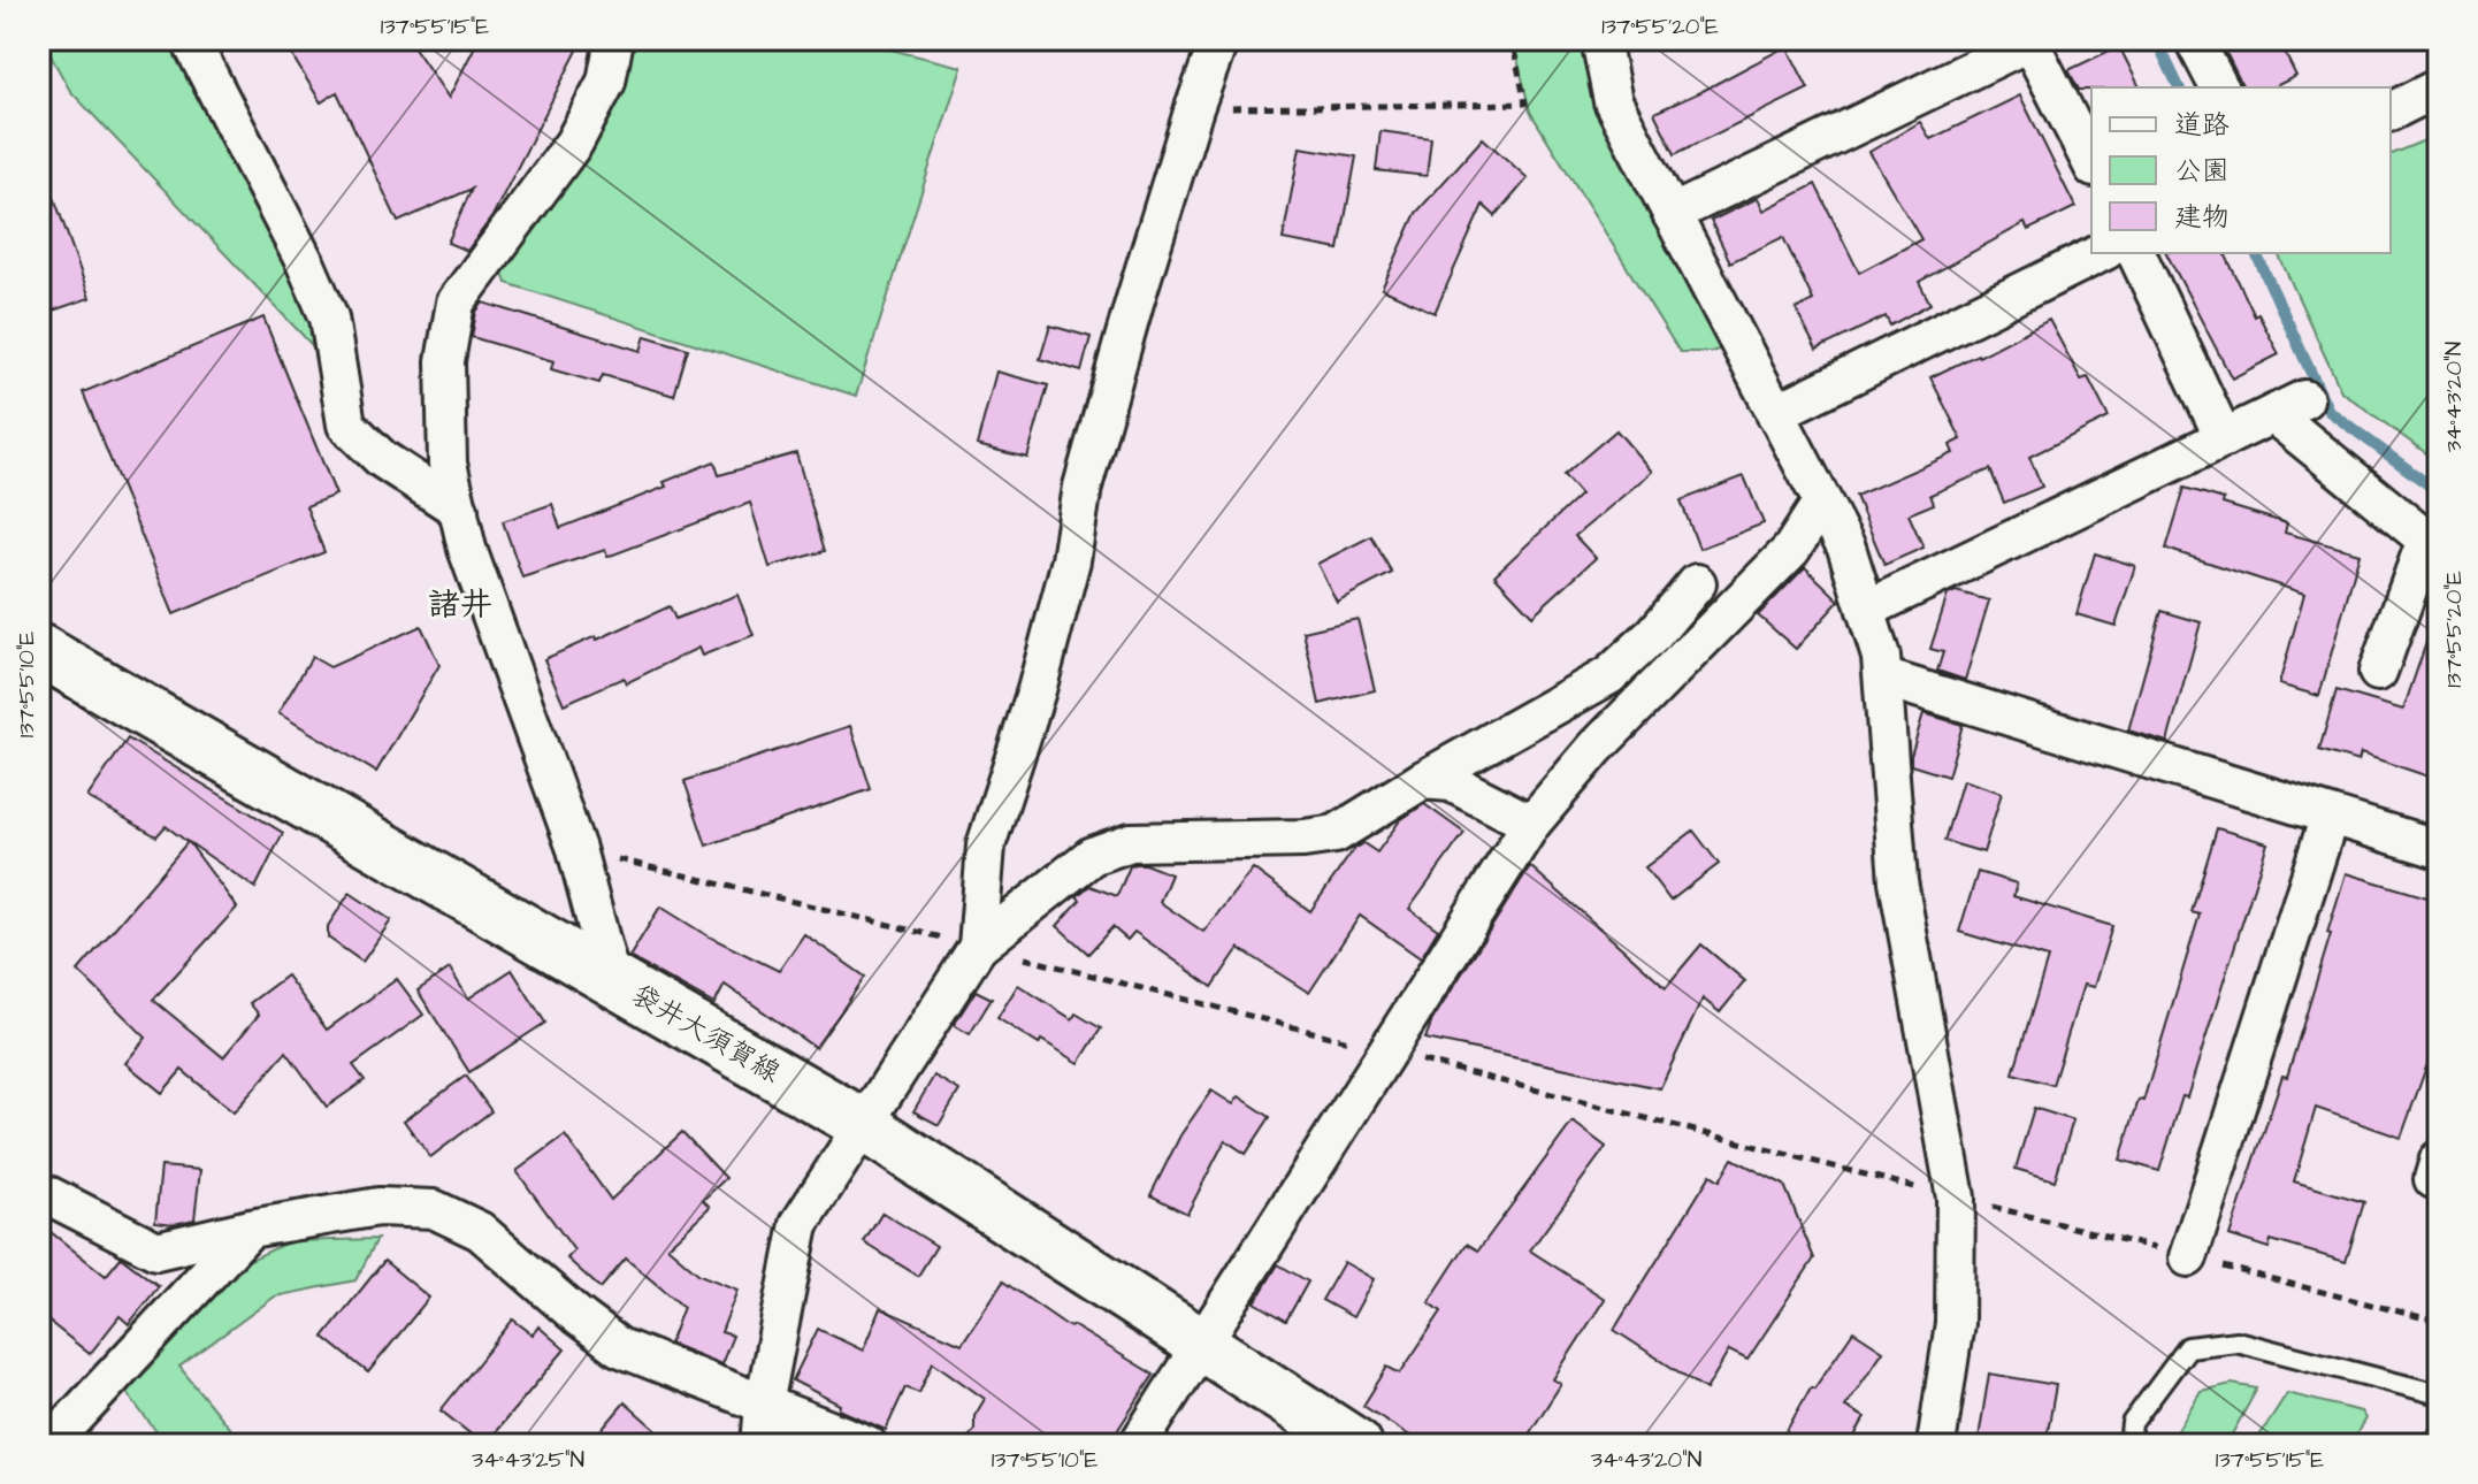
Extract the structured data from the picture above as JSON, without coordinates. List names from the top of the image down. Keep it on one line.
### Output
{"streets":{"main road":["袋井大須賀線"]},"districts":["諸井"],"legend":["道路","公園","建物"],"coordinates":["137°55'15\"E","137°55'20\"E","34°43'20\"N","137°55'10\"E","34°43'25\"N"]}
